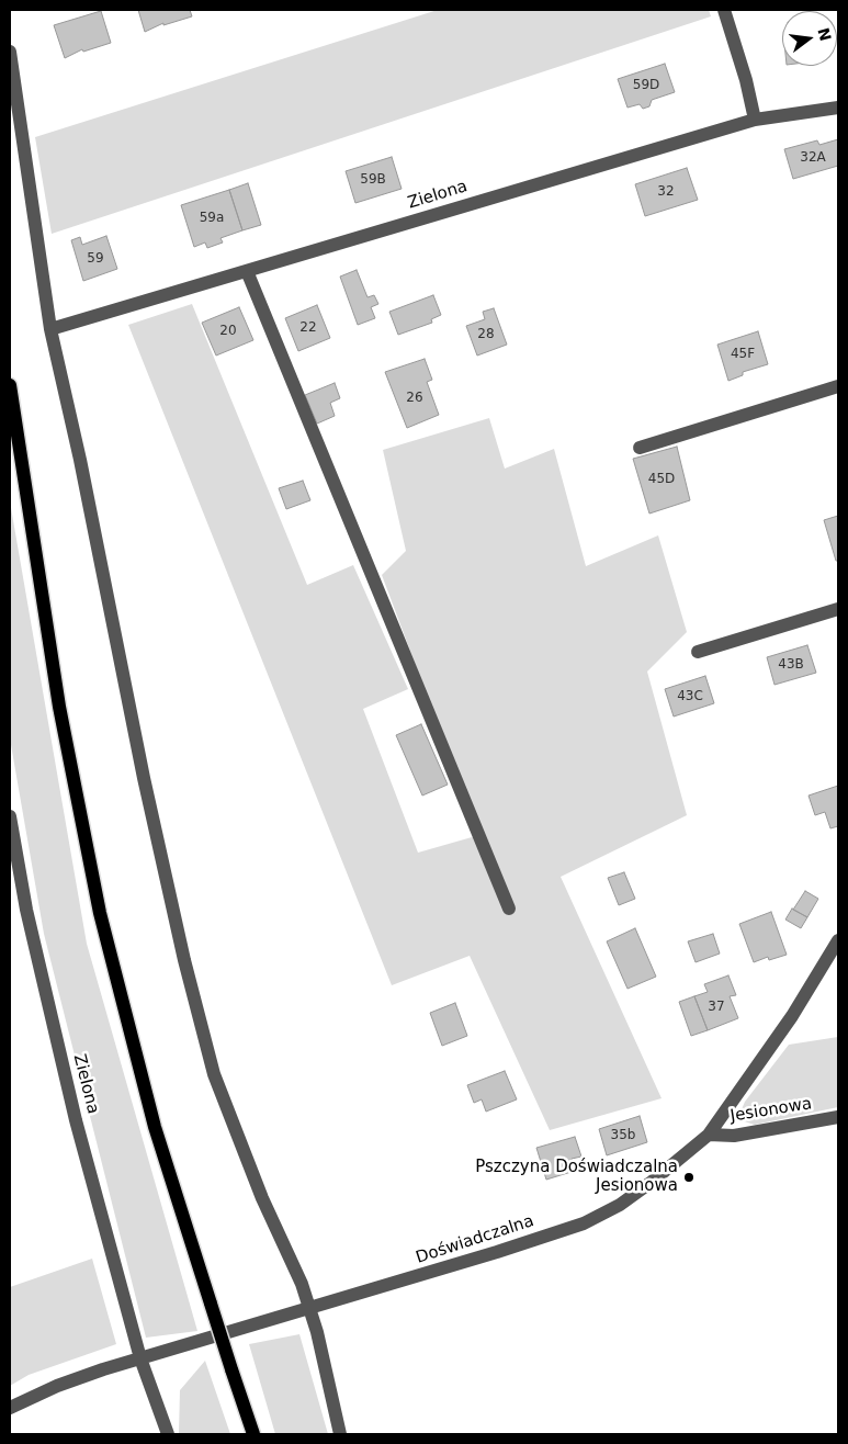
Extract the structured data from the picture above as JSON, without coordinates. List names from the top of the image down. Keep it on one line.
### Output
{"streets":{"street":["Zielona","Jesionowa","Doświadczalna"]},"crossings":[["Zielona","Doświadczalna"],["Jesionowa","Doświadczalna"]],"places":["Pszczyna Doświadczalna Jesionowa"],"house_numbers":["59D","32A","59B","32","59a","59","22","20","28","45F","26","45D","43B","43C","37","35b"],"north":"right"}
